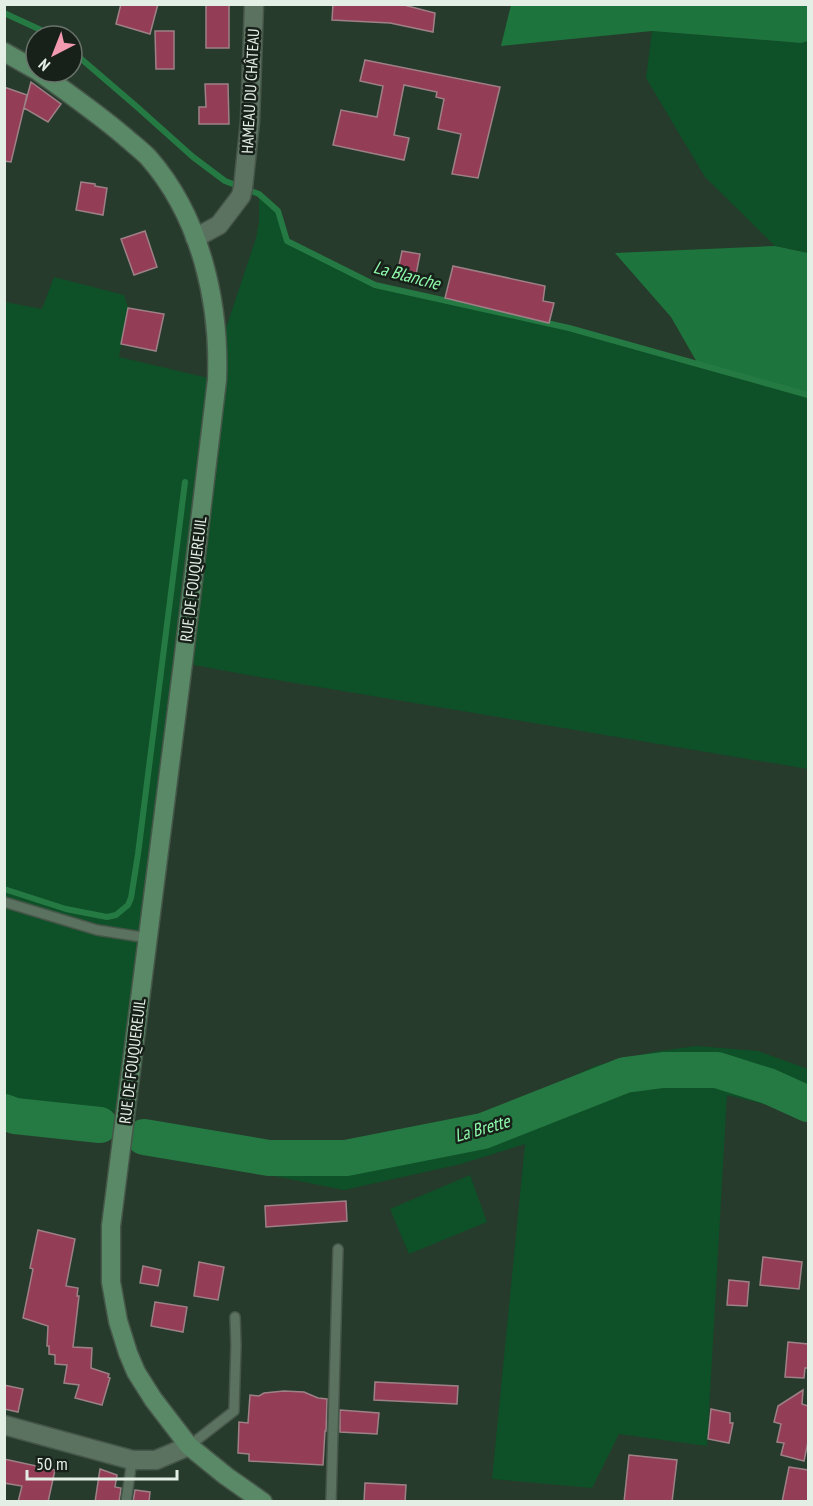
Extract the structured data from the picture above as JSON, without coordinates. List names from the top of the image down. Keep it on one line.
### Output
{"streets":{"street":["HAMEAU DU CHÂTEAU","RUE DE FOUQUEREUIL"]},"crossings":[["HAMEAU DU CHÂTEAU","RUE DE FOUQUEREUIL"]],"water":["La Blanche","La Brette"],"scale_bar":"50 m","north":"bottom left"}
